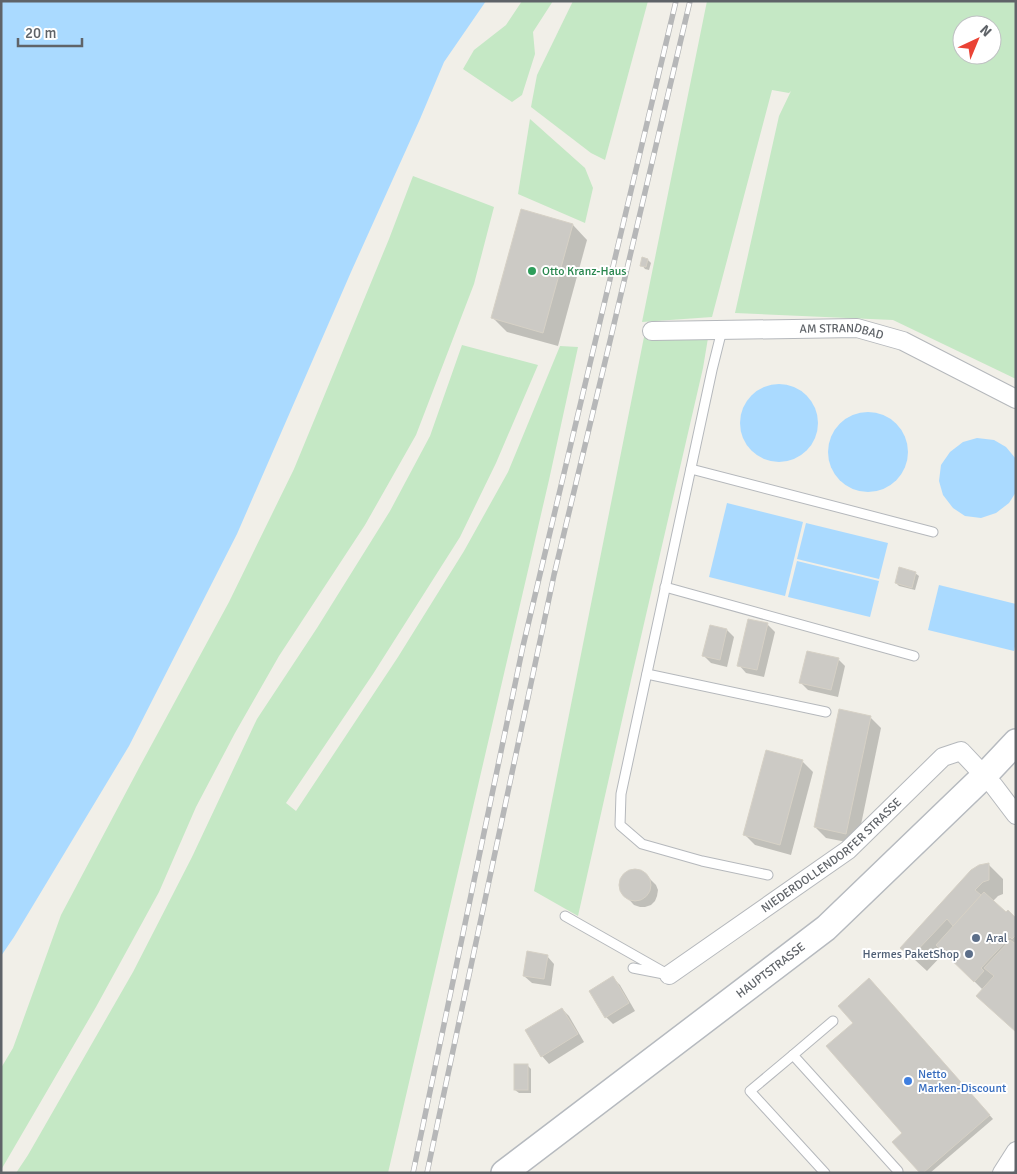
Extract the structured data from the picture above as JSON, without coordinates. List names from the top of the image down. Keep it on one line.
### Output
{"streets":{"main road":["HAUPTSTRASSE"],"street":["AM STRANDBAD","NIEDERDOLLENDORFER STRASSE"]},"crossings":[["NIEDERDOLLENDORFER STRASSE","HAUPTSTRASSE"]],"places":["Otto Kranz-Haus","Aral","Hermes PaketShop","Netto Marken-Discount"],"scale_bar":"20 m","north":"top right"}
